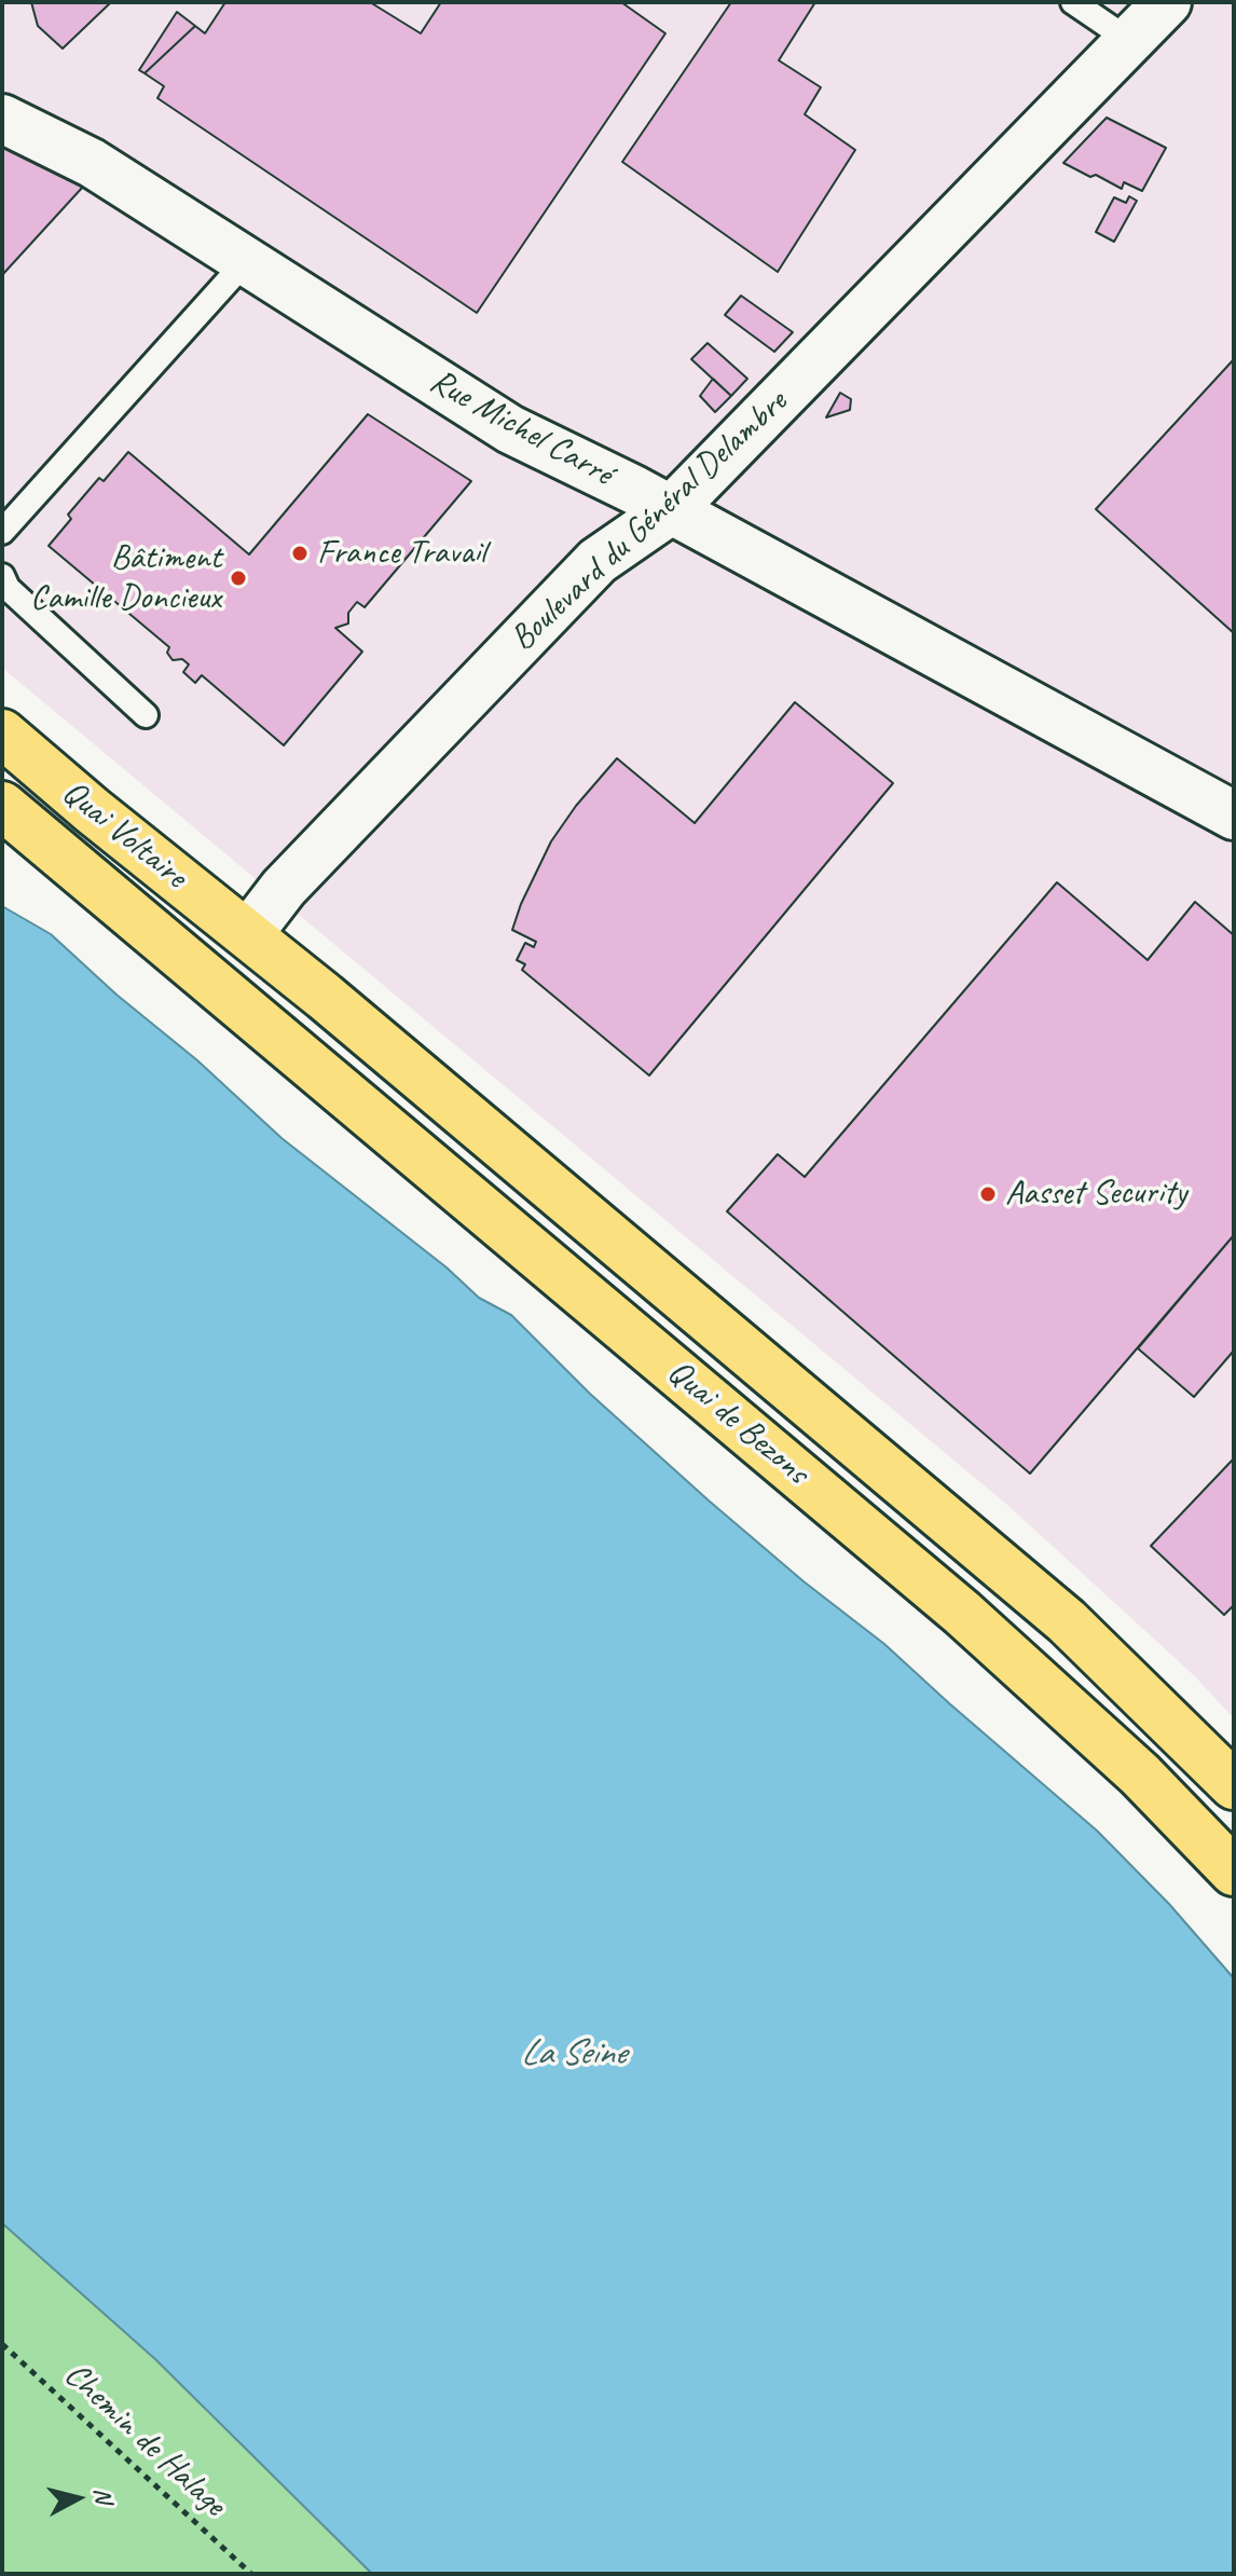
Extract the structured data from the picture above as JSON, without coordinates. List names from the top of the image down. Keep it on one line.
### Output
{"streets":{"main road":["Quai Voltaire","Quai de Bezons"],"street":["Rue Michel Carré","Boulevard du Général Delambre"],"path":["Chemin de Halage"]},"crossings":[["Rue Michel Carré","Boulevard du Général Delambre"],["Boulevard du Général Delambre","Quai Voltaire"],["Boulevard du Général Delambre","Quai de Bezons"],["Quai Voltaire","Quai de Bezons"]],"water":["La Seine"],"places":["France Travail","Bâtiment Camille Doncieux","Aasset Security"],"north":"right"}
